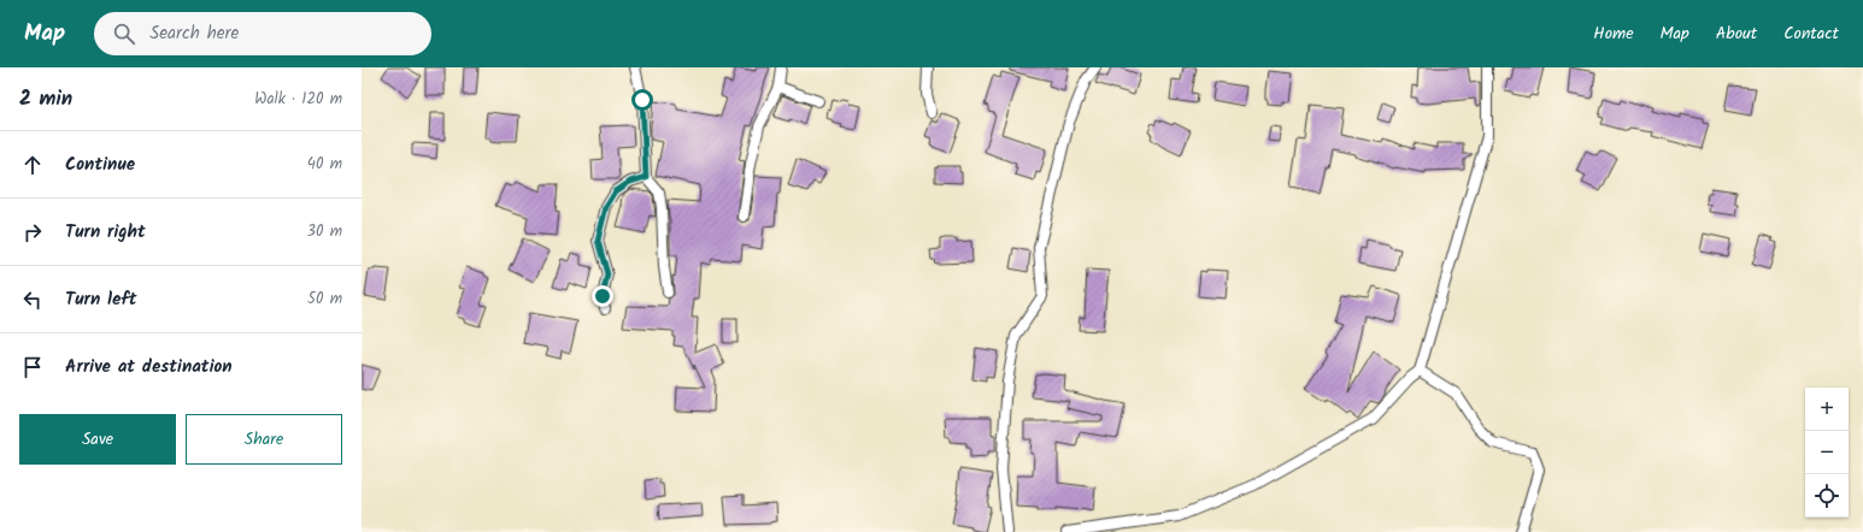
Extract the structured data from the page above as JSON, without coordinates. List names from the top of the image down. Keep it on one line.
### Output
{"page":{"header":"Map","search":"Search here","nav":["Home","Map","About","Contact"],"heading":["2 min","Walk · 120 m"],"list":[["Continue","40 m"],["Turn right","30 m"],["Turn left","50 m"],"Arrive at destination"],"map_buttons":["+","−"],"buttons":["Save","Share"]}}
